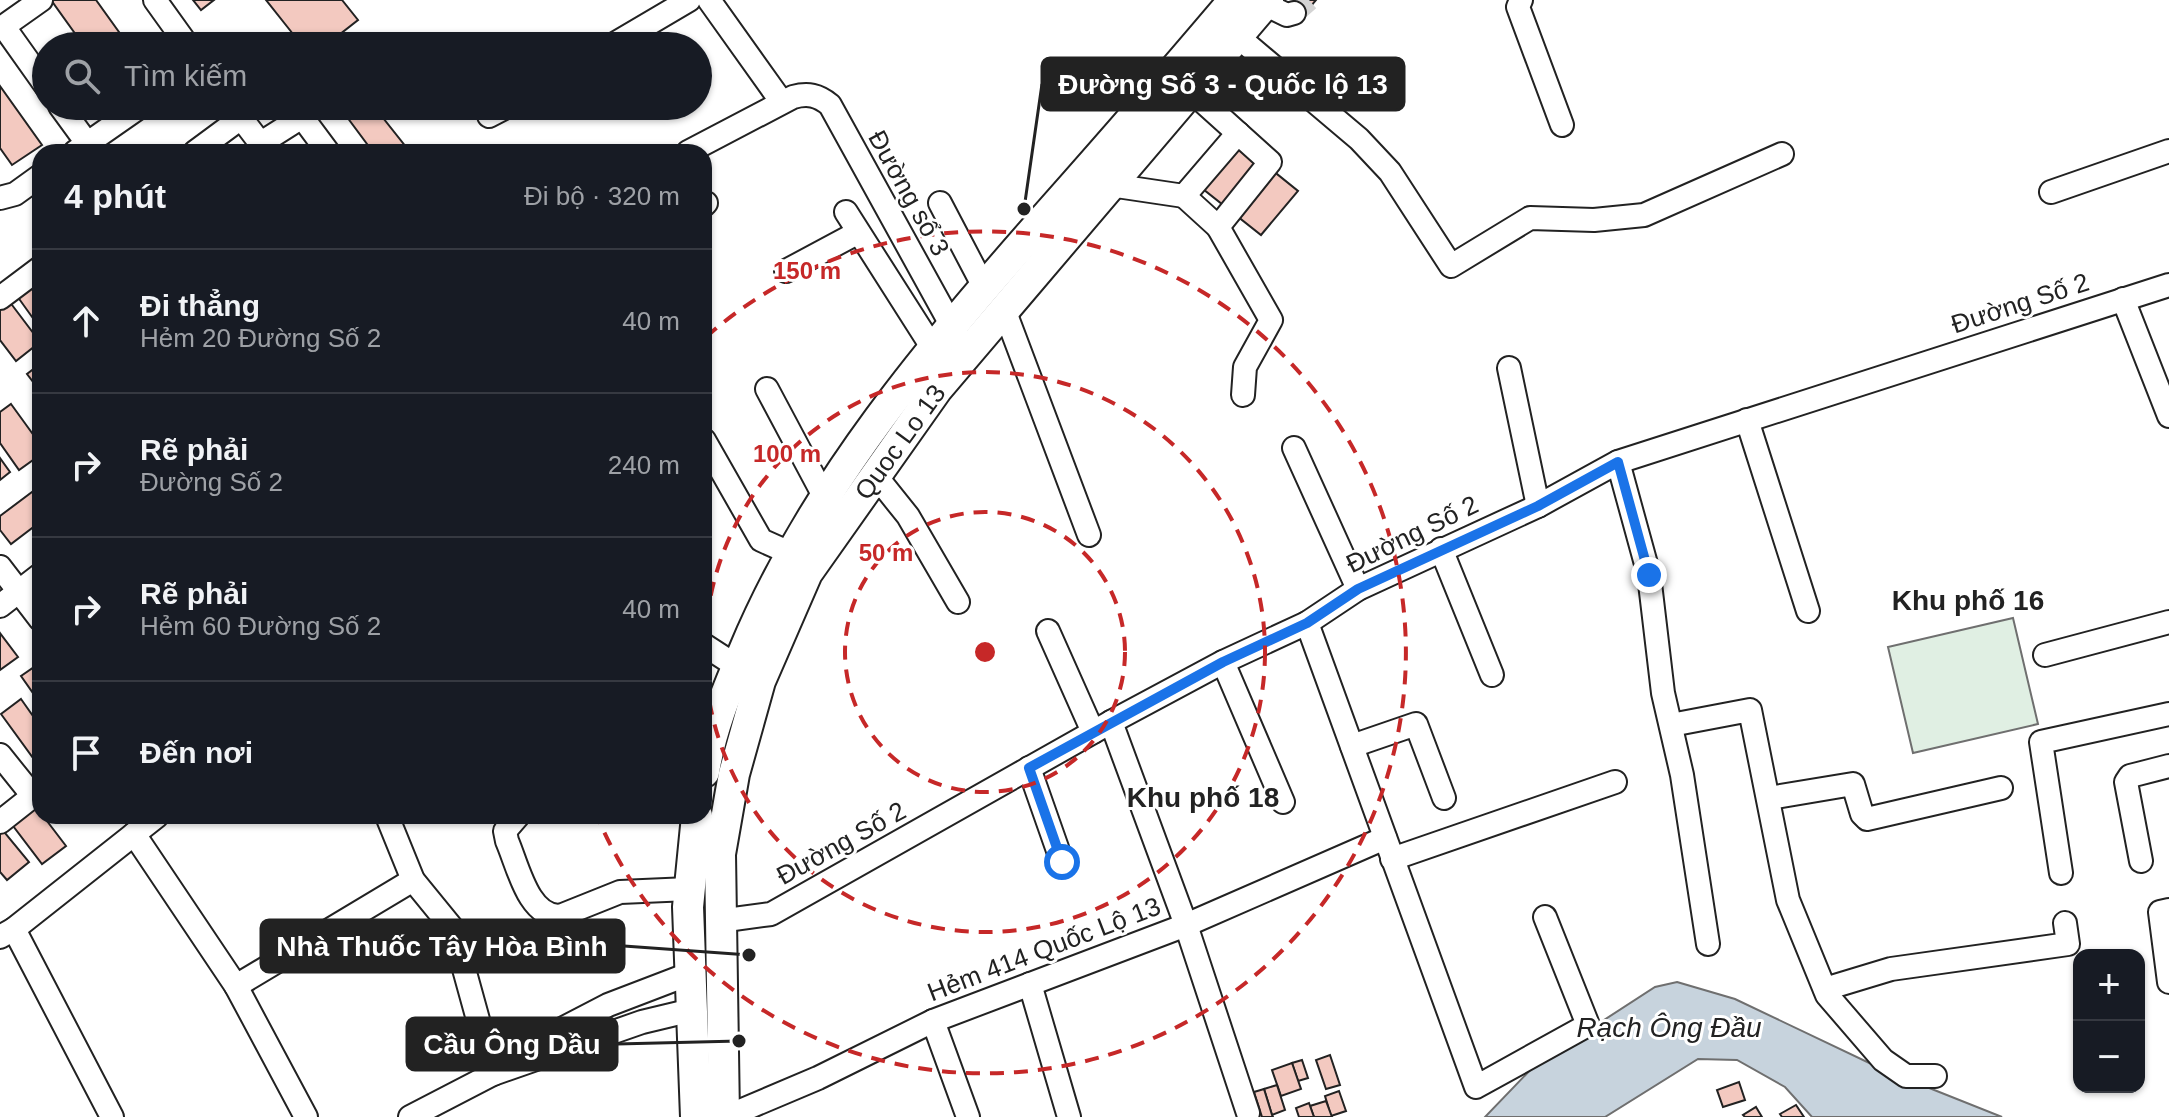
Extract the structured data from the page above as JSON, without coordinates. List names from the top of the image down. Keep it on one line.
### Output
{"streets":{"highway":["Quoc Lo 13"],"street":["Đường sổ 3","Đường Số 2","Hẻm 414 Quốc Lộ 13"]},"crossings":[["Đường sổ 3","Quoc Lo 13"],["Đường Số 2","Quoc Lo 13"],["Quoc Lo 13","Hẻm 414 Quốc Lộ 13"]],"districts":["Khu phố 16","Khu phố 18"],"water":["Rạch Ông Đầu"],"places":["Đường Số 3 - Quốc lộ 13","Nhà Thuốc Tây Hòa Bình","Cầu Ông Dầu"],"page":{"search":"Tìm kiếm","heading":["4 phút","Đi bộ · 320 m"],"list":[["Đi thẳng","Hẻm 20 Đường Số 2","40 m"],["Rẽ phải","Đường Số 2","240 m"],["Rẽ phải","Hẻm 60 Đường Số 2","40 m"],"Đến nơi"],"map_buttons":["+","−"]},"rings":["150 m","100 m","50 m"]}
